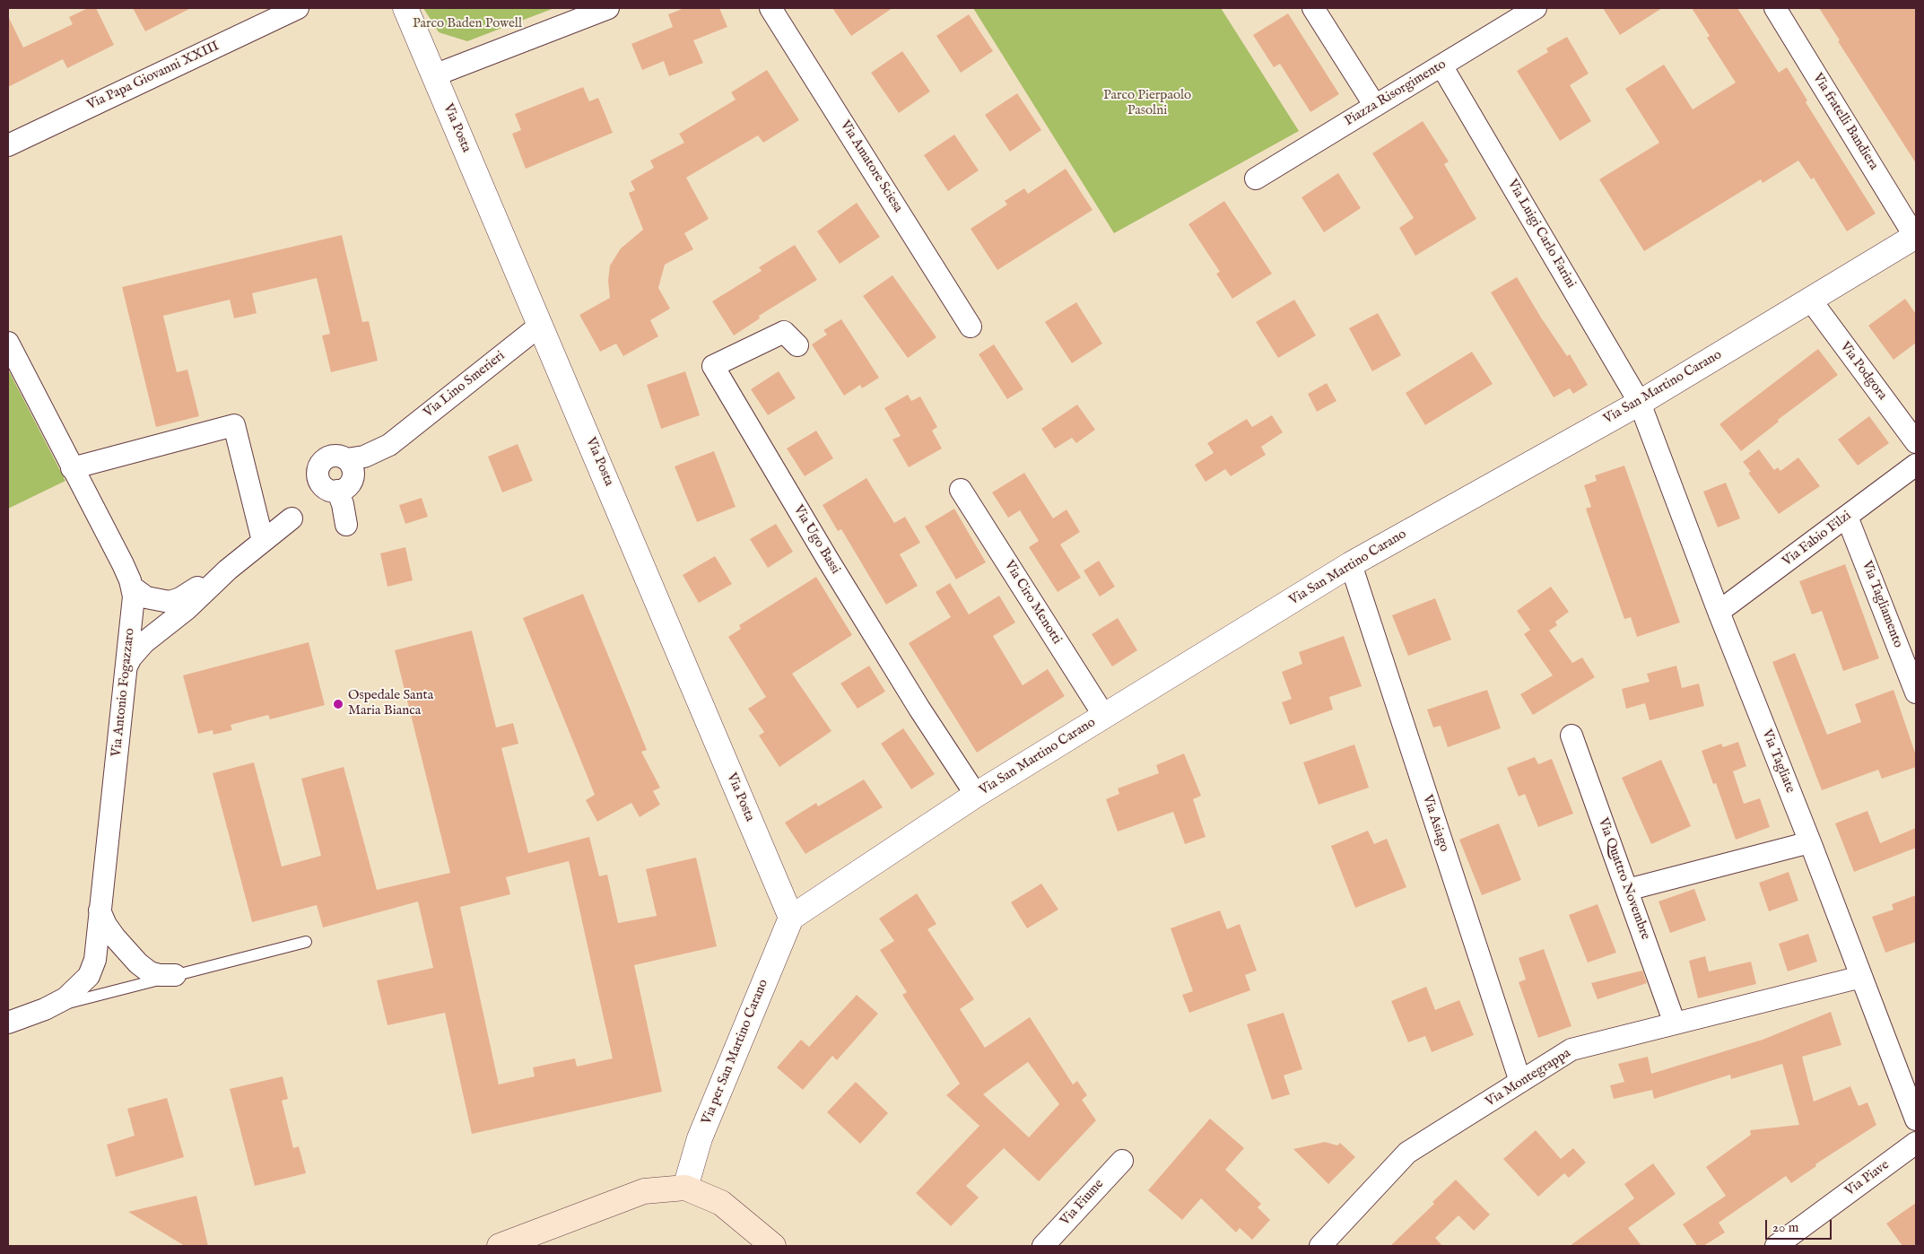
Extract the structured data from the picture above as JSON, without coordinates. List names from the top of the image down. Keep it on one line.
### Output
{"streets":{"street":["Via Papa Giovanni XXIII","Piazza Risorgimento","Via fratelli Bandiera","Via Posta","Via Amatore Sciesa","Via Luigi Carlo Farini","Via Podgora","Via Lino Smerieri","Via San Martino Carano","Via Fabio Filzi","Via Ugo Bassi","Via Ciro Menotti","Via Tagliamento","Via Antonio Fogazzaro","Via Tagliate","Via Asiago","Via Quattro Novembre","Via per San Martino Carano","Via Montegrappa","Via Piave","Via Fiume"]},"crossings":[["Piazza Risorgimento","Via Luigi Carlo Farini"],["Via fratelli Bandiera","Via San Martino Carano"],["Via Posta","Via Lino Smerieri"],["Via Posta","Via San Martino Carano"],["Via Posta","Via per San Martino Carano"],["Via Luigi Carlo Farini","Via San Martino Carano"],["Via Luigi Carlo Farini","Via Tagliate"],["Via Podgora","Via San Martino Carano"],["Via San Martino Carano","Via Ugo Bassi"],["Via San Martino Carano","Via Ciro Menotti"],["Via San Martino Carano","Via Tagliate"],["Via San Martino Carano","Via Asiago"],["Via San Martino Carano","Via per San Martino Carano"],["Via Fabio Filzi","Via Tagliamento"],["Via Fabio Filzi","Via Tagliate"],["Via Tagliate","Via Montegrappa"],["Via Asiago","Via Montegrappa"],["Via Quattro Novembre","Via Montegrappa"]],"parks":["Parco Baden Powell","Parco Pierpaolo Pasolni"],"places":["Ospedale Santa Maria Bianca"],"scale_bar":"20 m"}
